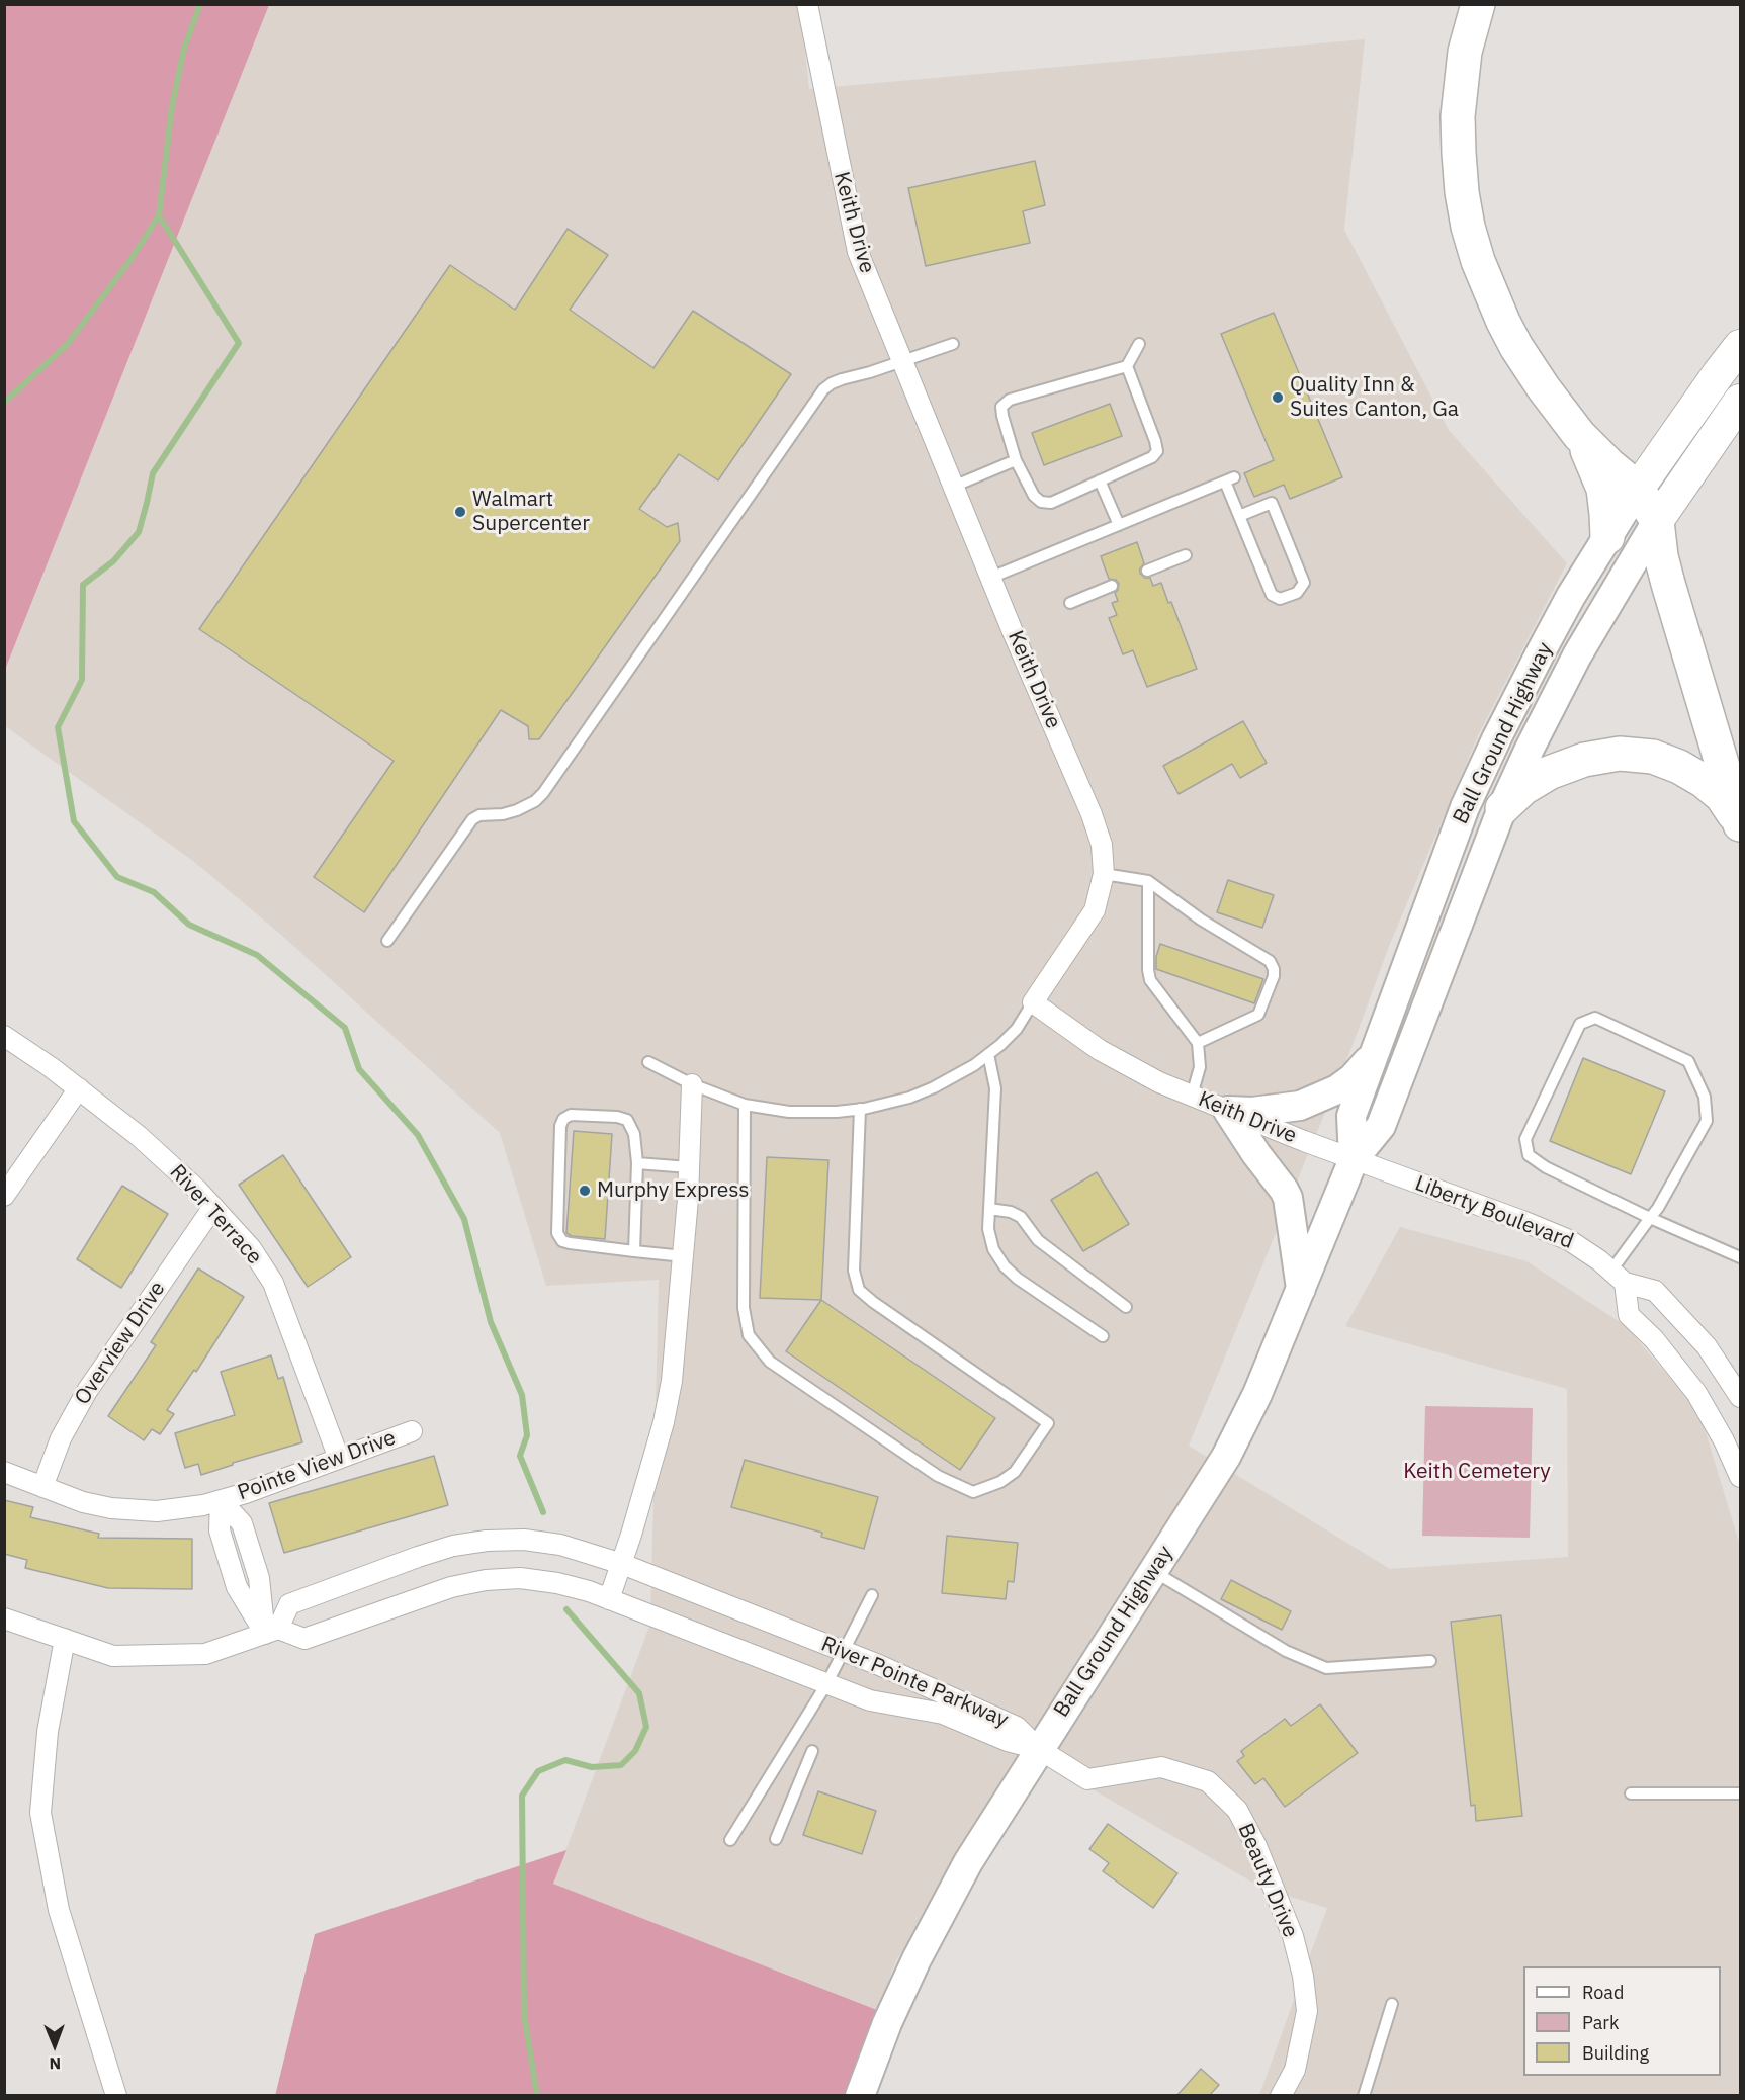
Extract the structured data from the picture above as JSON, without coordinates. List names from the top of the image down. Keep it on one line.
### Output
{"streets":{"main road":["Ball Ground Highway"],"street":["Keith Drive","Liberty Boulevard","River Terrace","Overview Drive","Pointe View Drive","River Pointe Parkway","Beauty Drive"]},"crossings":[["Keith Drive","Ball Ground Highway"],["Keith Drive","Liberty Boulevard"],["Ball Ground Highway","Liberty Boulevard"],["Ball Ground Highway","River Pointe Parkway"],["Ball Ground Highway","Beauty Drive"],["River Terrace","Overview Drive"],["River Terrace","Pointe View Drive"],["Overview Drive","Pointe View Drive"],["Pointe View Drive","River Pointe Parkway"],["River Pointe Parkway","Beauty Drive"]],"parks":["Keith Cemetery"],"places":["Quality Inn & Suites Canton, Ga","Walmart Supercenter","Murphy Express"],"legend":["Road","Park","Building"],"north":"bottom"}
